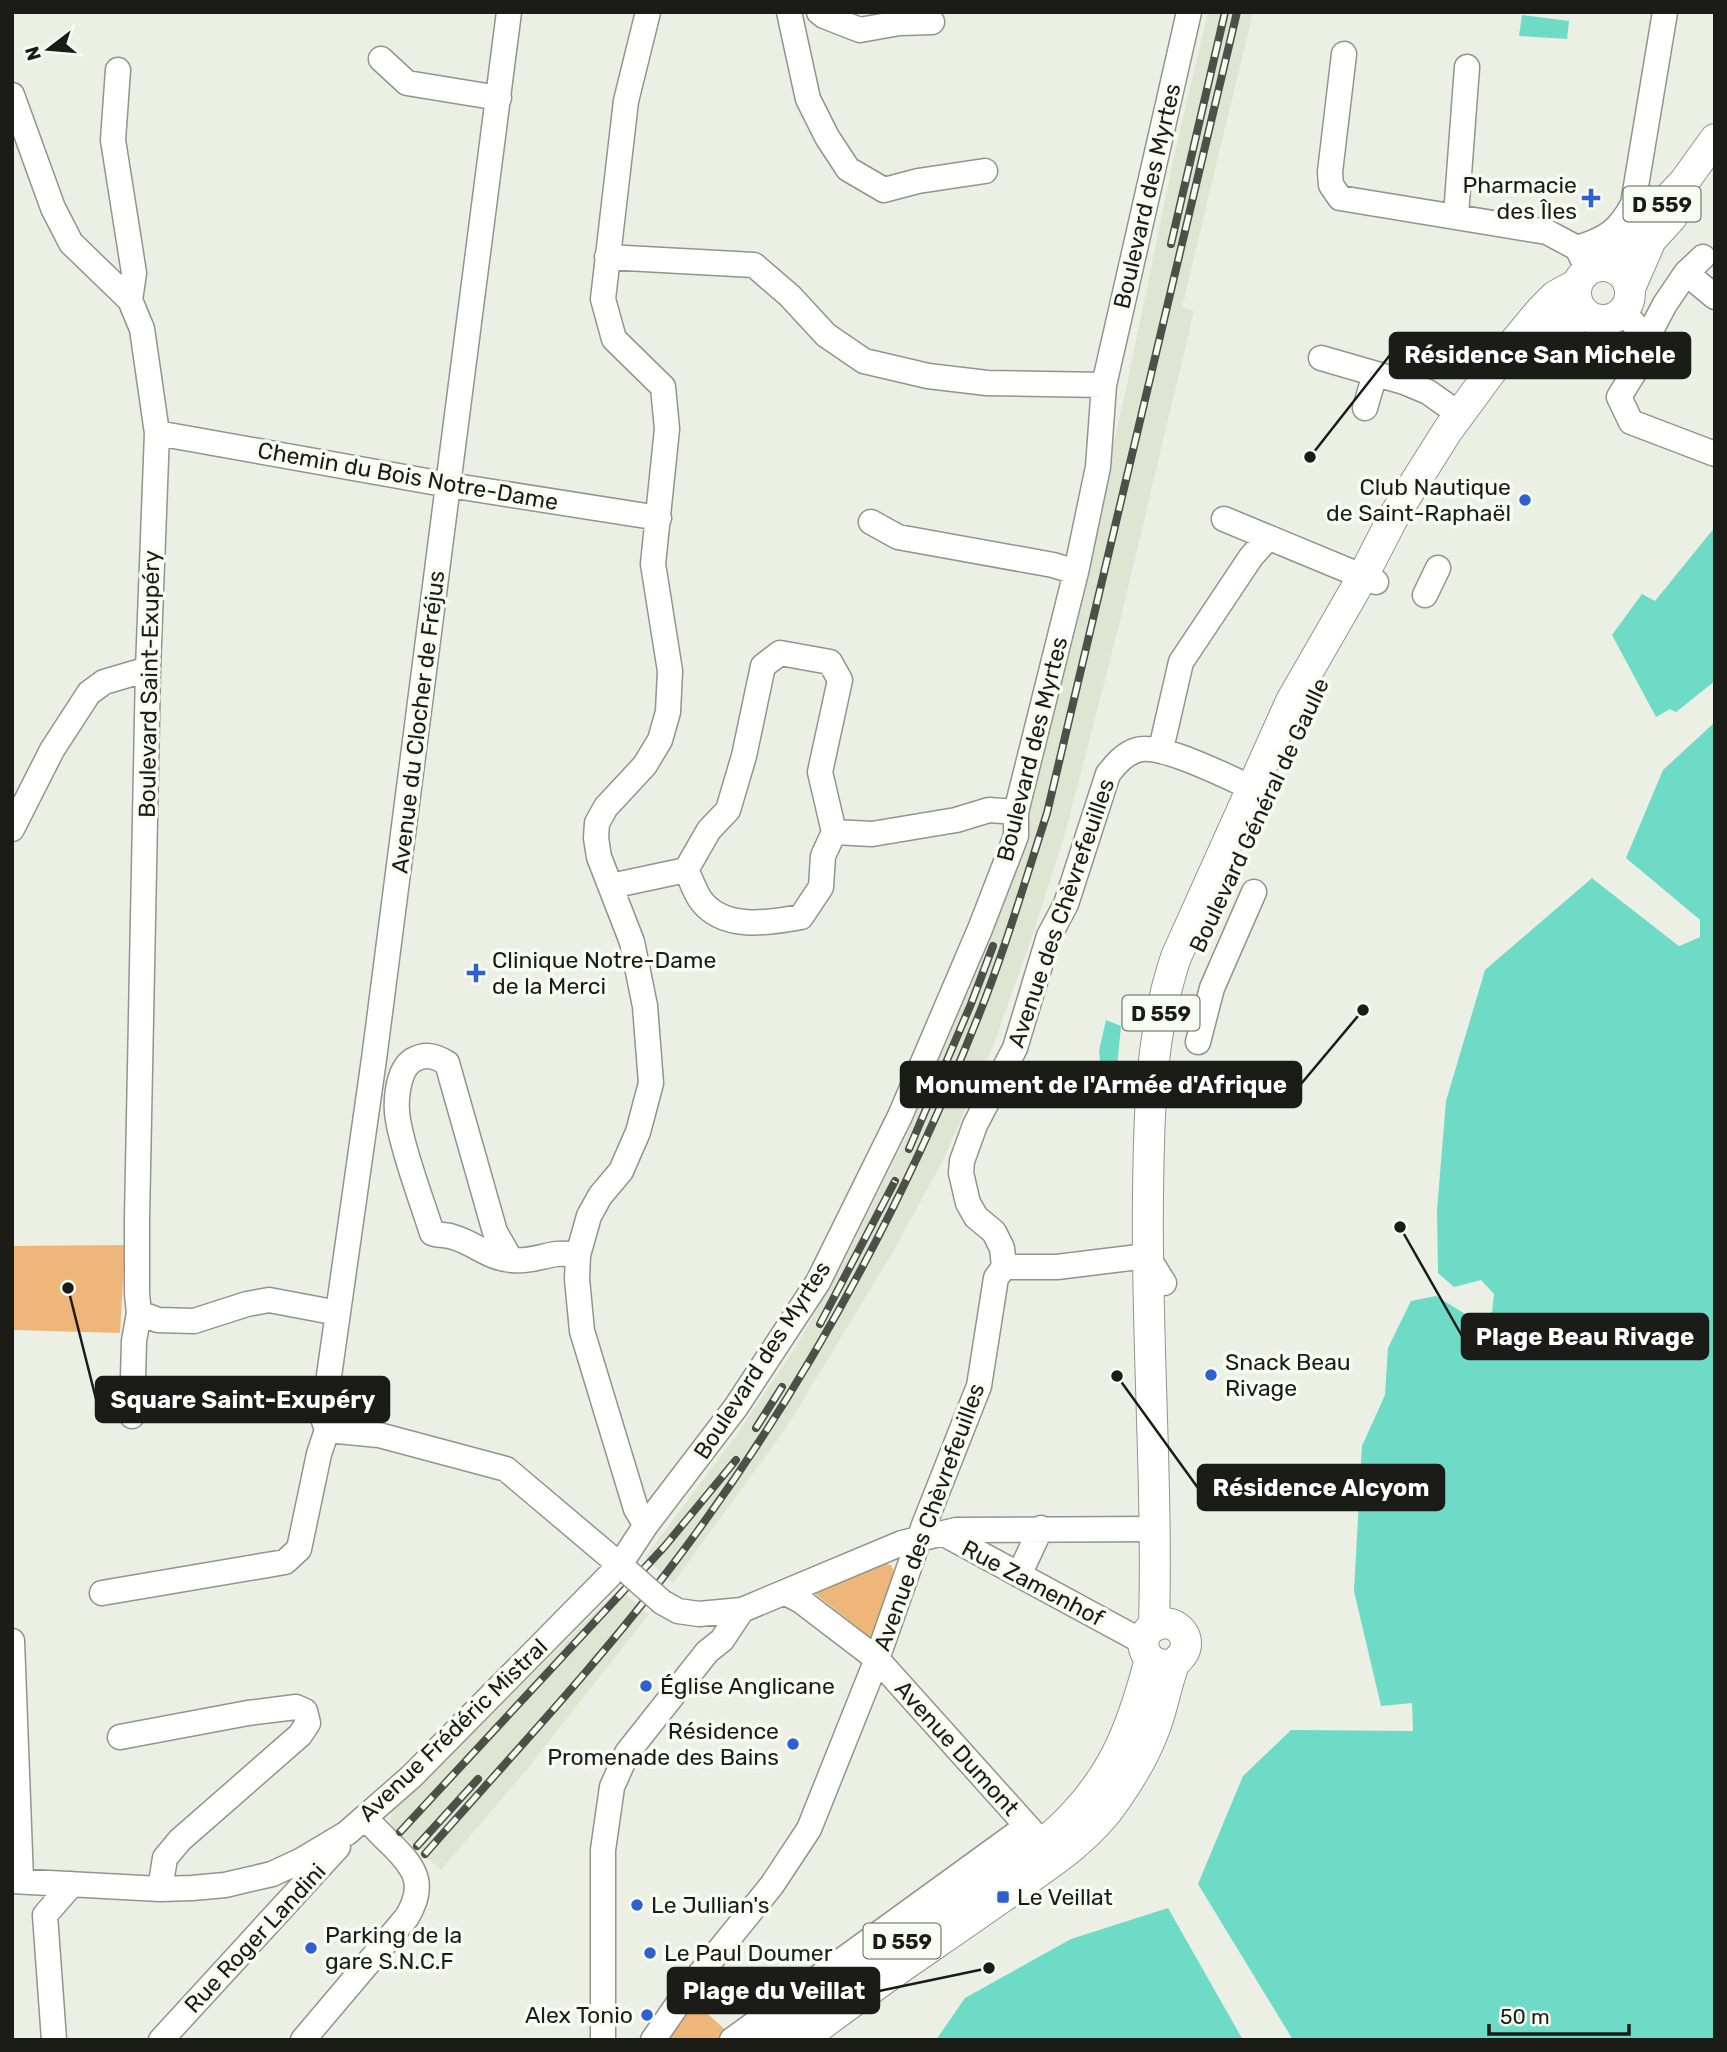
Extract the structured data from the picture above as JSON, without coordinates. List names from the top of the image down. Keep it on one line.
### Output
{"streets":{"main road":["D 559","Boulevard Général de Gaulle"],"street":["Boulevard des Myrtes","Chemin du Bois Notre-Dame","Boulevard Saint-Exupéry","Avenue du Clocher de Fréjus","Avenue des Chèvrefeuilles","Rue Zamenhof","Avenue Frédéric Mistral","Avenue Dumont","Rue Roger Landini"]},"crossings":[["Boulevard des Myrtes","Avenue Frédéric Mistral"],["D 559","Boulevard Général de Gaulle"],["Chemin du Bois Notre-Dame","Boulevard Saint-Exupéry"],["Chemin du Bois Notre-Dame","Avenue du Clocher de Fréjus"],["Boulevard Général de Gaulle","Rue Zamenhof"],["Boulevard Général de Gaulle","Avenue Dumont"],["Avenue des Chèvrefeuilles","Rue Zamenhof"],["Avenue des Chèvrefeuilles","Avenue Dumont"],["Avenue Frédéric Mistral","Rue Roger Landini"]],"places":{"health":["Pharmacie des Îles","Clinique Notre-Dame de la Merci"],"other":["Résidence San Michele","Club Nautique de Saint-Raphaël","Monument de l'Armée d'Afrique","Plage Beau Rivage","Square Saint-Exupéry","Snack Beau Rivage","Résidence Alcyom","Église Anglicane","Résidence Promenade des Bains","Le Jullian's","Parking de la gare S.N.C.F","Le Paul Doumer","Plage du Veillat","Alex Tonio"],"transit":["Le Veillat"]},"scale_bar":"50 m","north":"left"}
